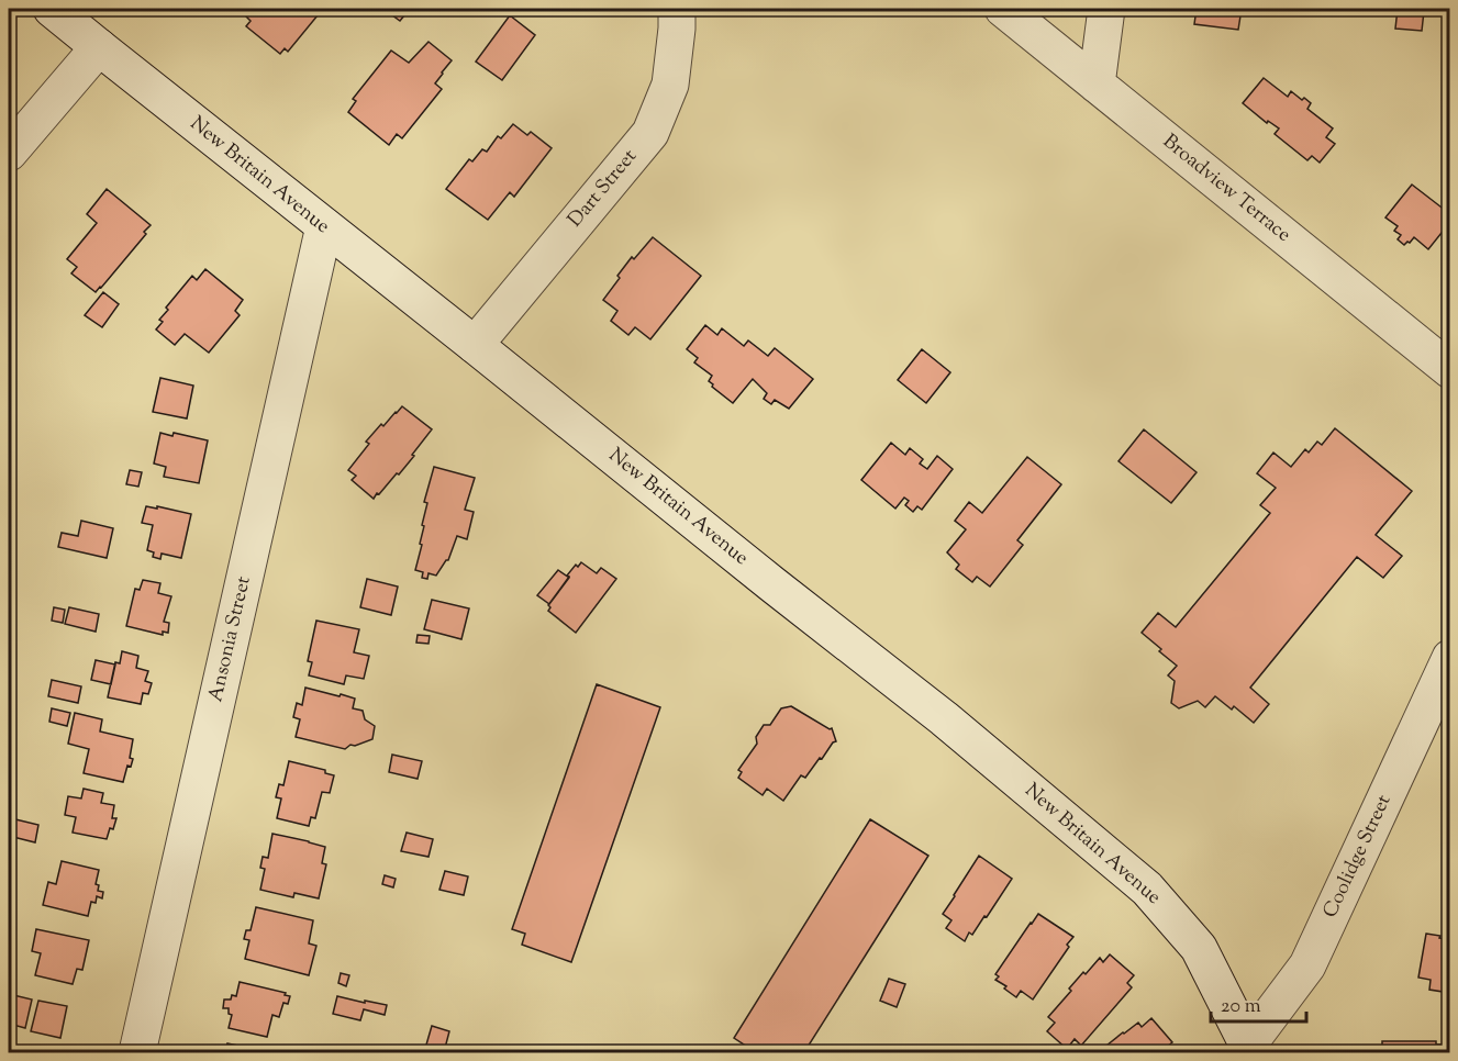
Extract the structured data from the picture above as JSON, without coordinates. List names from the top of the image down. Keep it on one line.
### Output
{"streets":{"street":["New Britain Avenue","Dart Street","Broadview Terrace","Ansonia Street","Coolidge Street"]},"crossings":[["New Britain Avenue","Dart Street"],["New Britain Avenue","Ansonia Street"],["New Britain Avenue","Coolidge Street"]],"scale_bar":"20 m"}
